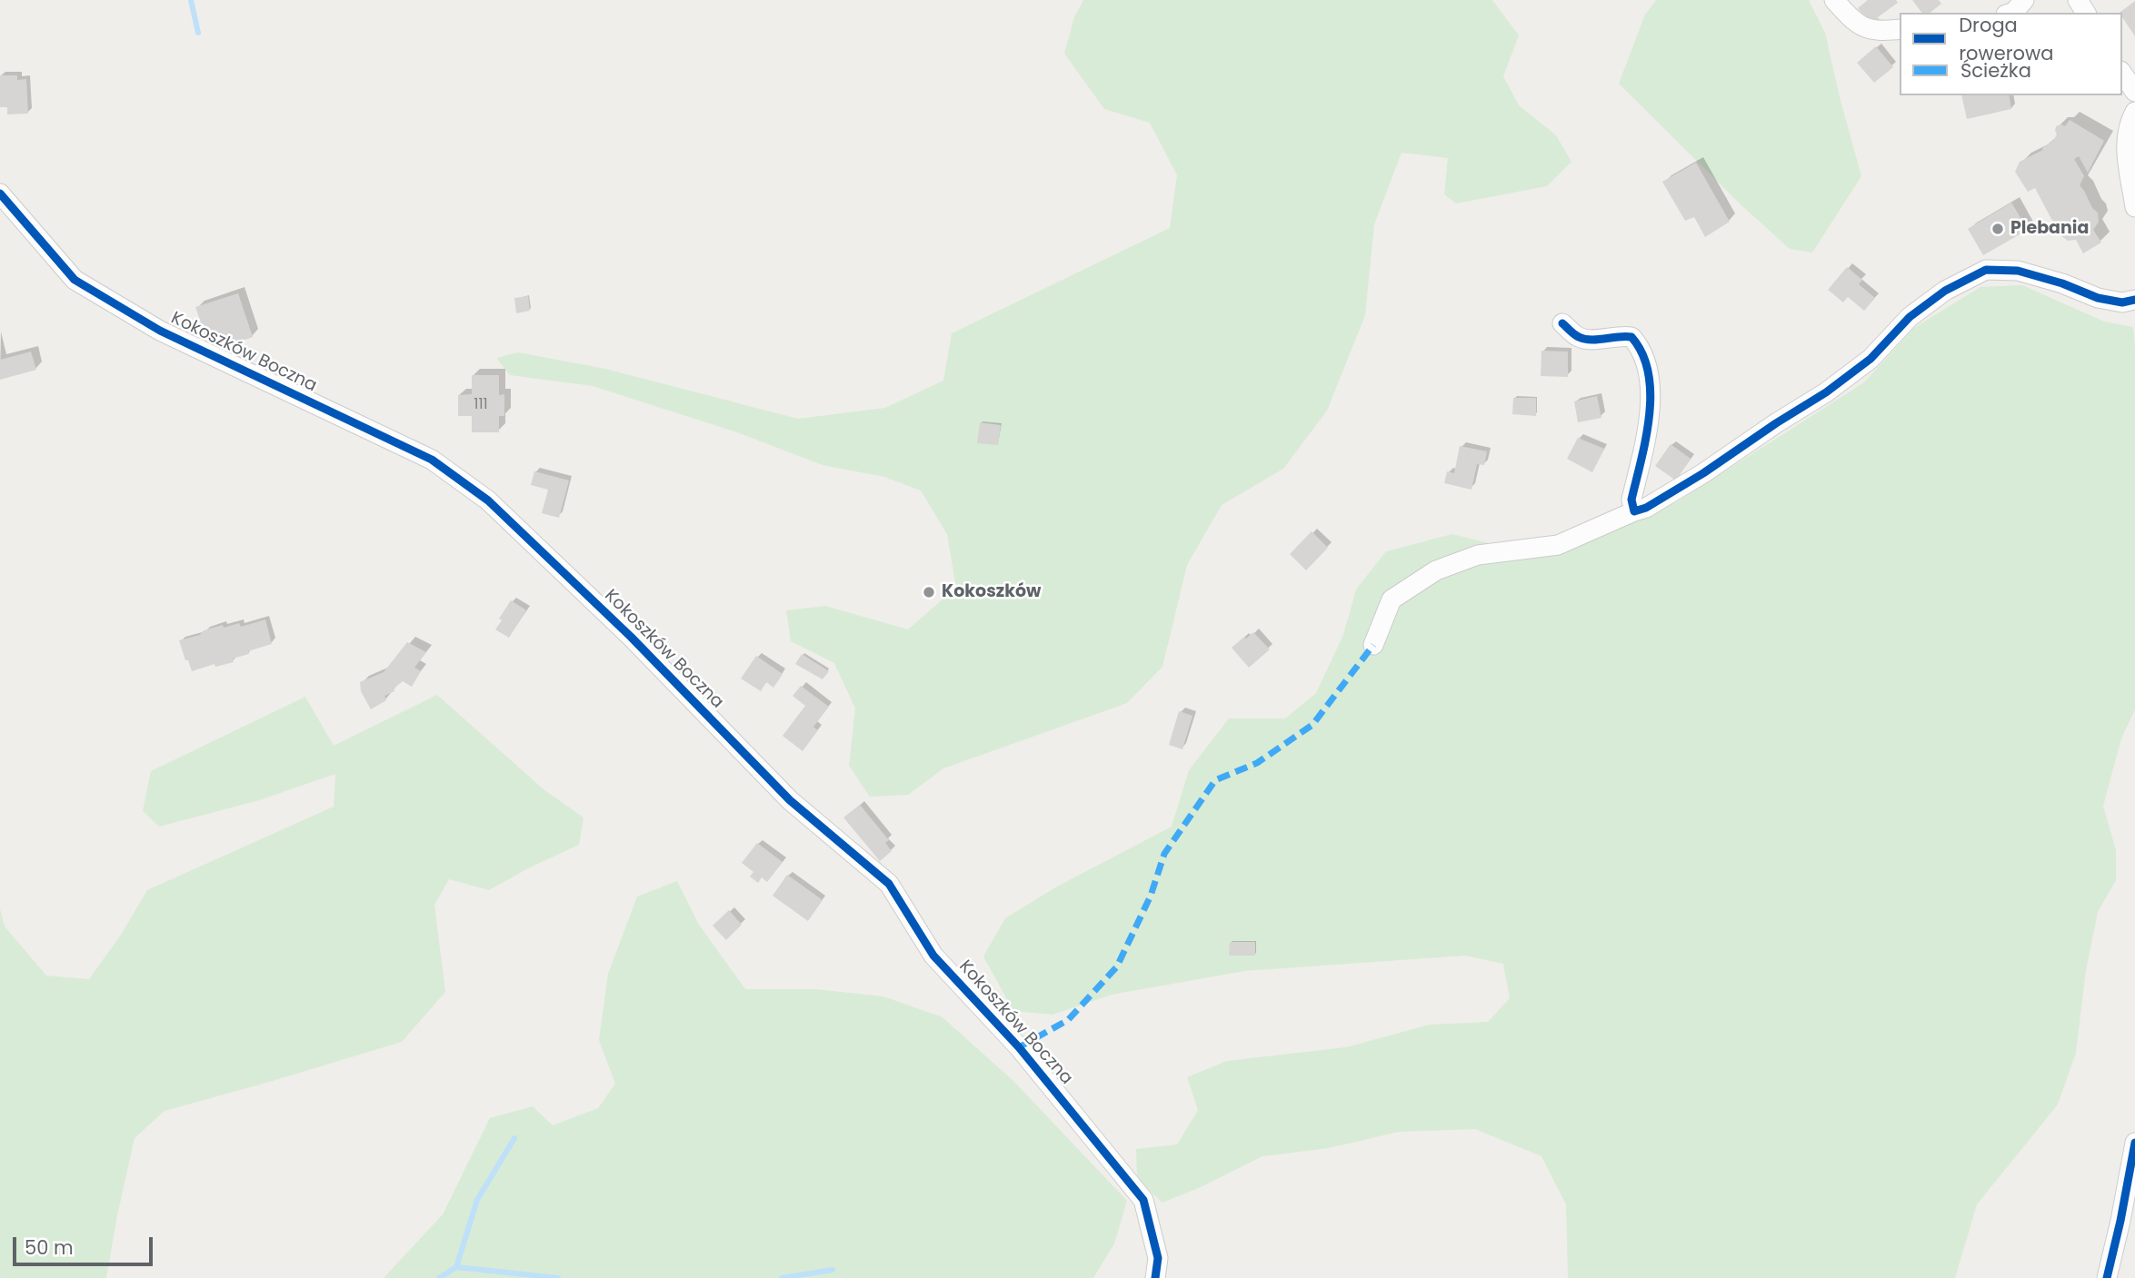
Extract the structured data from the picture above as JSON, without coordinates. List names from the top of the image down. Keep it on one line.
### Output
{"streets":{"street":["Kokoszków Boczna"]},"places":["Plebania","Kokoszków"],"house_numbers":["111"],"legend":["Droga rowerowa","Ścieżka"],"scale_bar":"50 m"}
